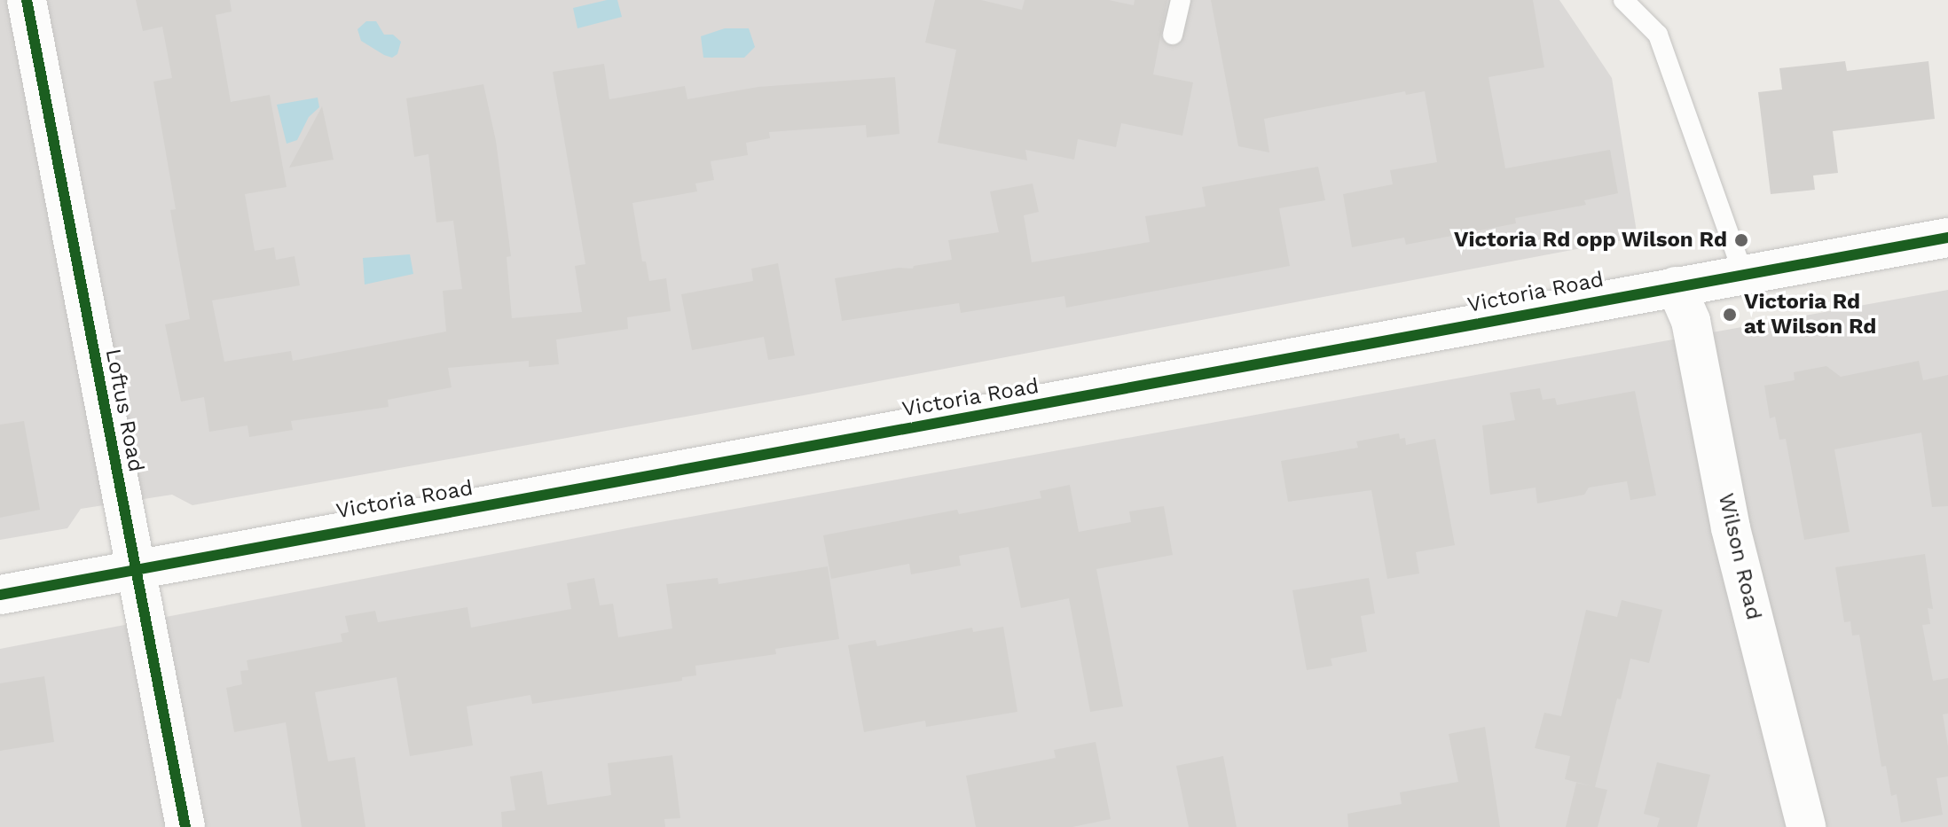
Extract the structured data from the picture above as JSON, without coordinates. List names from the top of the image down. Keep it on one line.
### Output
{"streets":{"street":["Victoria Road","Loftus Road","Wilson Road"]},"crossings":[["Victoria Road","Loftus Road"],["Victoria Road","Wilson Road"]],"places":["Victoria Rd opp Wilson Rd","Victoria Rd at Wilson Rd"]}
